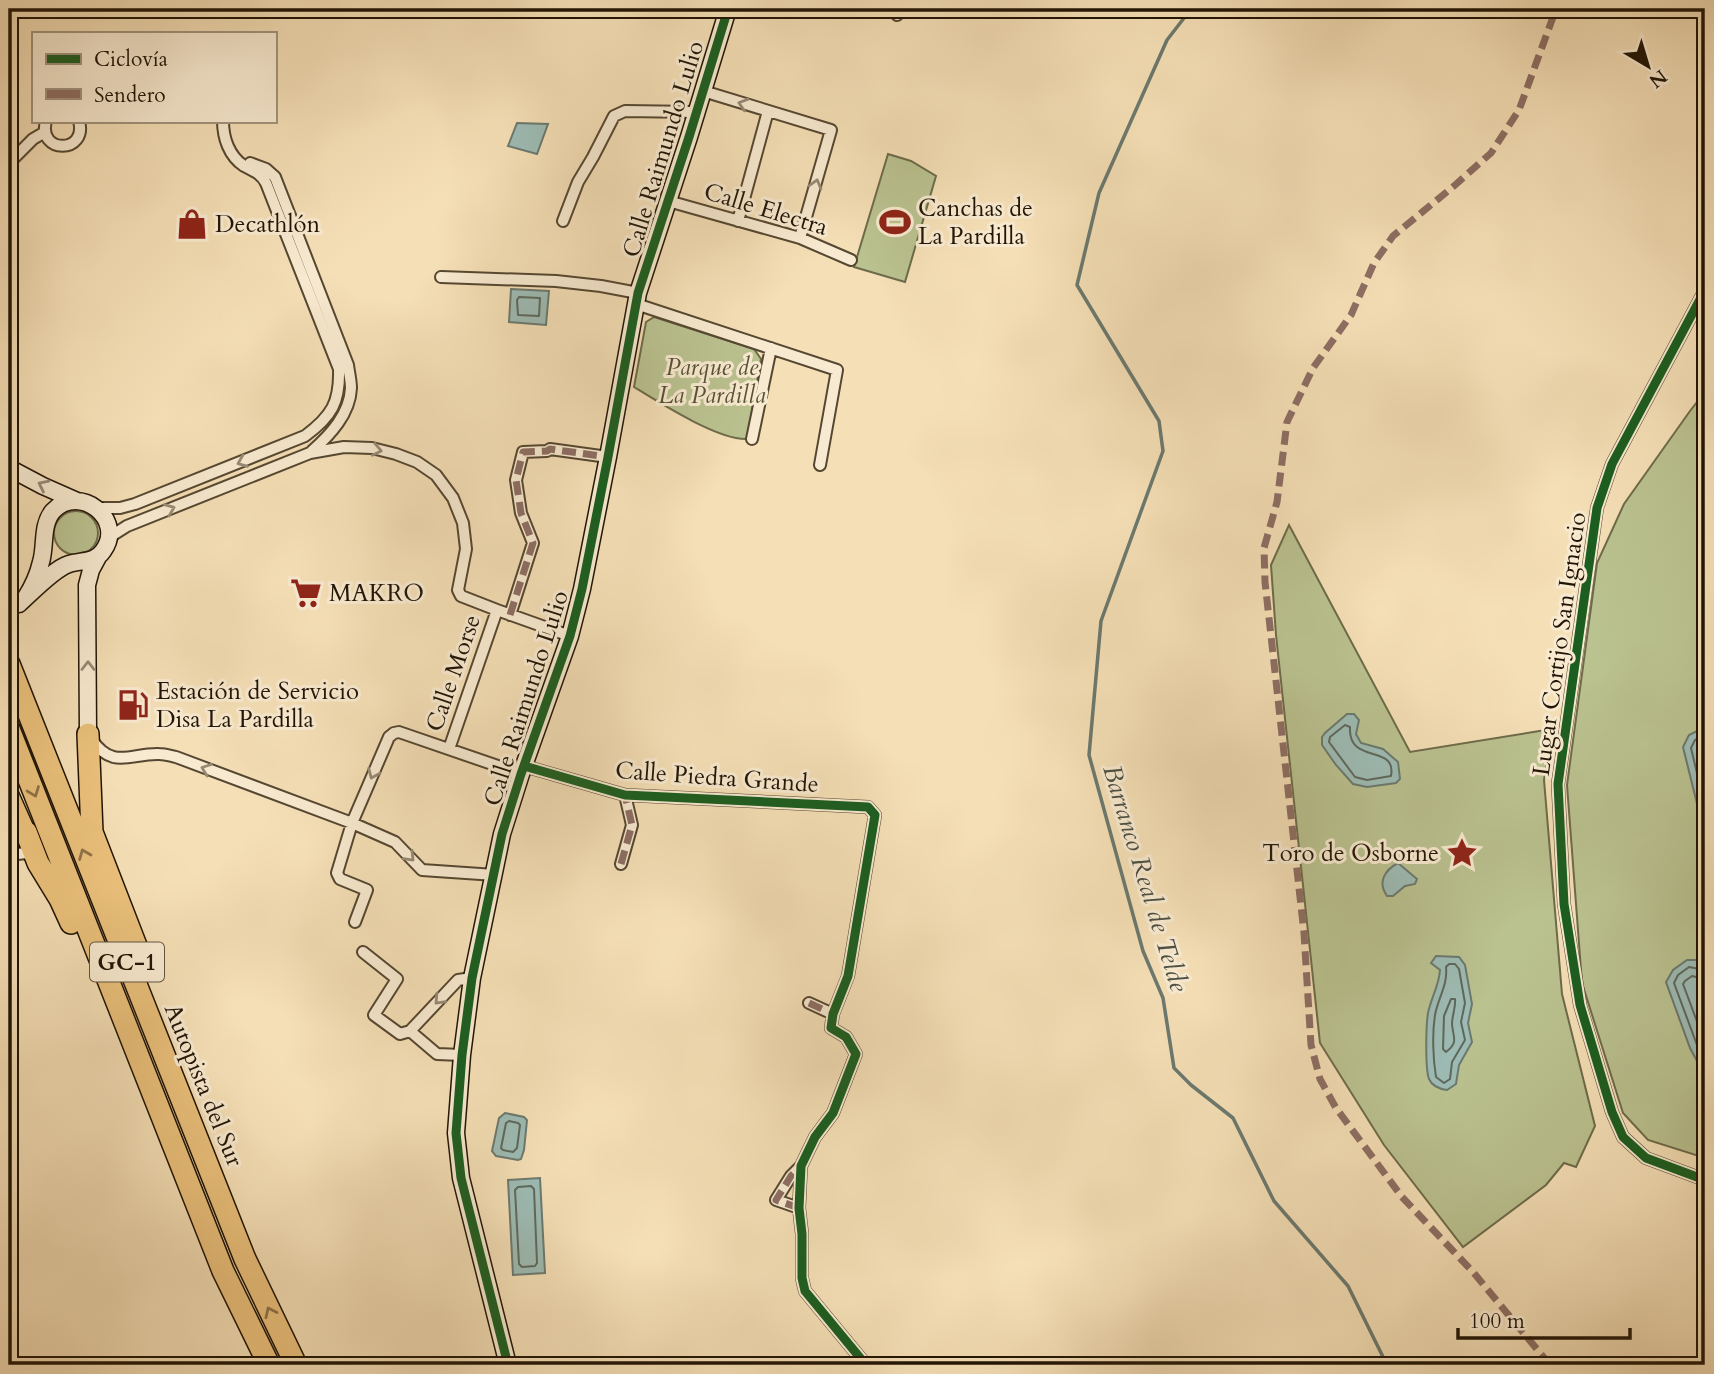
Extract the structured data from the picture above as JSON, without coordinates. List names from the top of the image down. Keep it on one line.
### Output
{"streets":{"highway":["GC-1","Autopista del Sur"],"street":["Calle Raimundo Lulio","Calle Electra","Lugar Cortijo San Ignacio","Calle Morse","Calle Piedra Grande"]},"crossings":[["Calle Raimundo Lulio","Calle Electra"],["Calle Raimundo Lulio","Calle Piedra Grande"],["Calle Morse","Calle Piedra Grande"]],"water":["Barranco Real de Telde"],"parks":["Parque de La Pardilla"],"places":{"sports":["Canchas de La Pardilla"],"shop":["Decathlón"],"supermarket":["MAKRO"],"fuel station":["Estación de Servicio Disa La Pardilla"],"place":["Toro de Osborne"]},"legend":["Ciclovía","Sendero"],"scale_bar":"100 m","north":"bottom right"}
